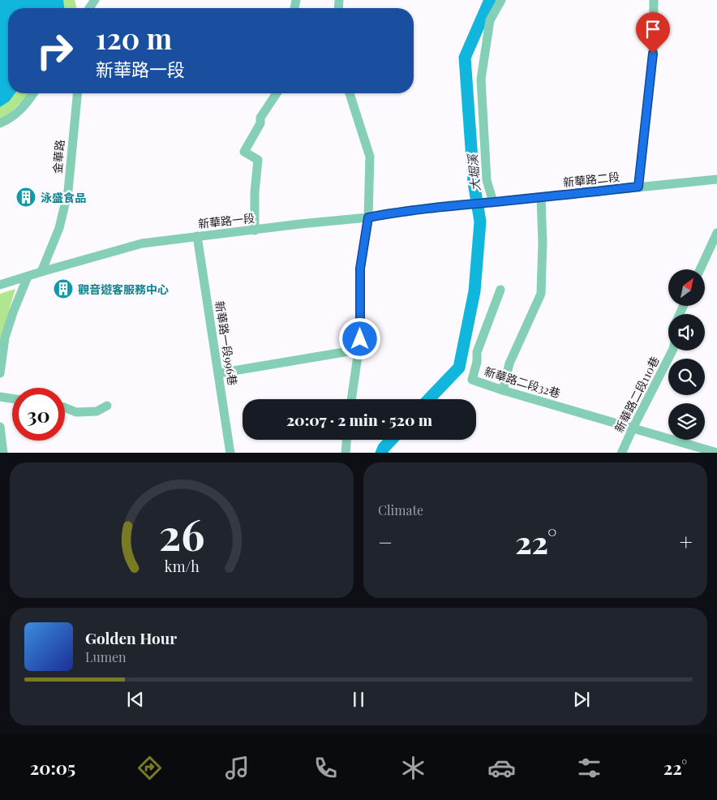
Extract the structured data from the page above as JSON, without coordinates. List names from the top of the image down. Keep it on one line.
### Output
{"streets":{"street":["金華路","新華路二段","新華路一段","新華路一段996巷","新華路二段32巷","新華路二段110巷"]},"crossings":[["金華路","新華路一段"],["新華路二段","新華路一段"],["新華路一段","新華路一段996巷"],["新華路二段32巷","新華路二段110巷"]],"water":["大堀溪"],"places":{"building":["泳盛食品","觀音遊客服務中心"]},"north":"top right","page":{"turn":["120 m","新華路一段"],"limit":"30","trip":"20:07 · 2 min · 520 m","tile":"Climate","heat":["−","22°","+"],"song":["Golden Hour","Lumen"],"tabs":["20:05","22°"],"gauge":["26","km/h"]}}
